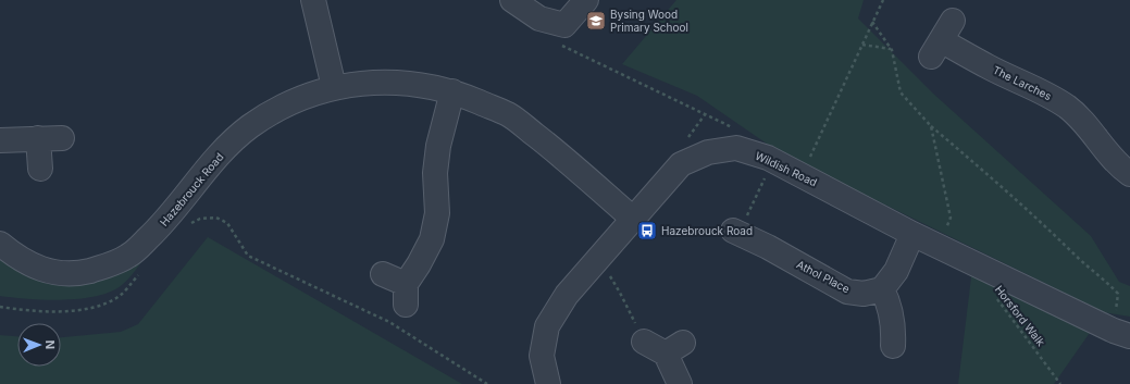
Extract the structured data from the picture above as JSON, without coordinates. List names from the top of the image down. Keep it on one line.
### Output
{"streets":{"street":["The Larches","Wildish Road","Hazebrouck Road","Athol Place"],"path":["Horsford Walk"]},"crossings":[["Wildish Road","Hazebrouck Road"]],"places":{"school or university":["Bysing Wood Primary School"],"bus stop":["Hazebrouck Road"]},"north":"right"}
